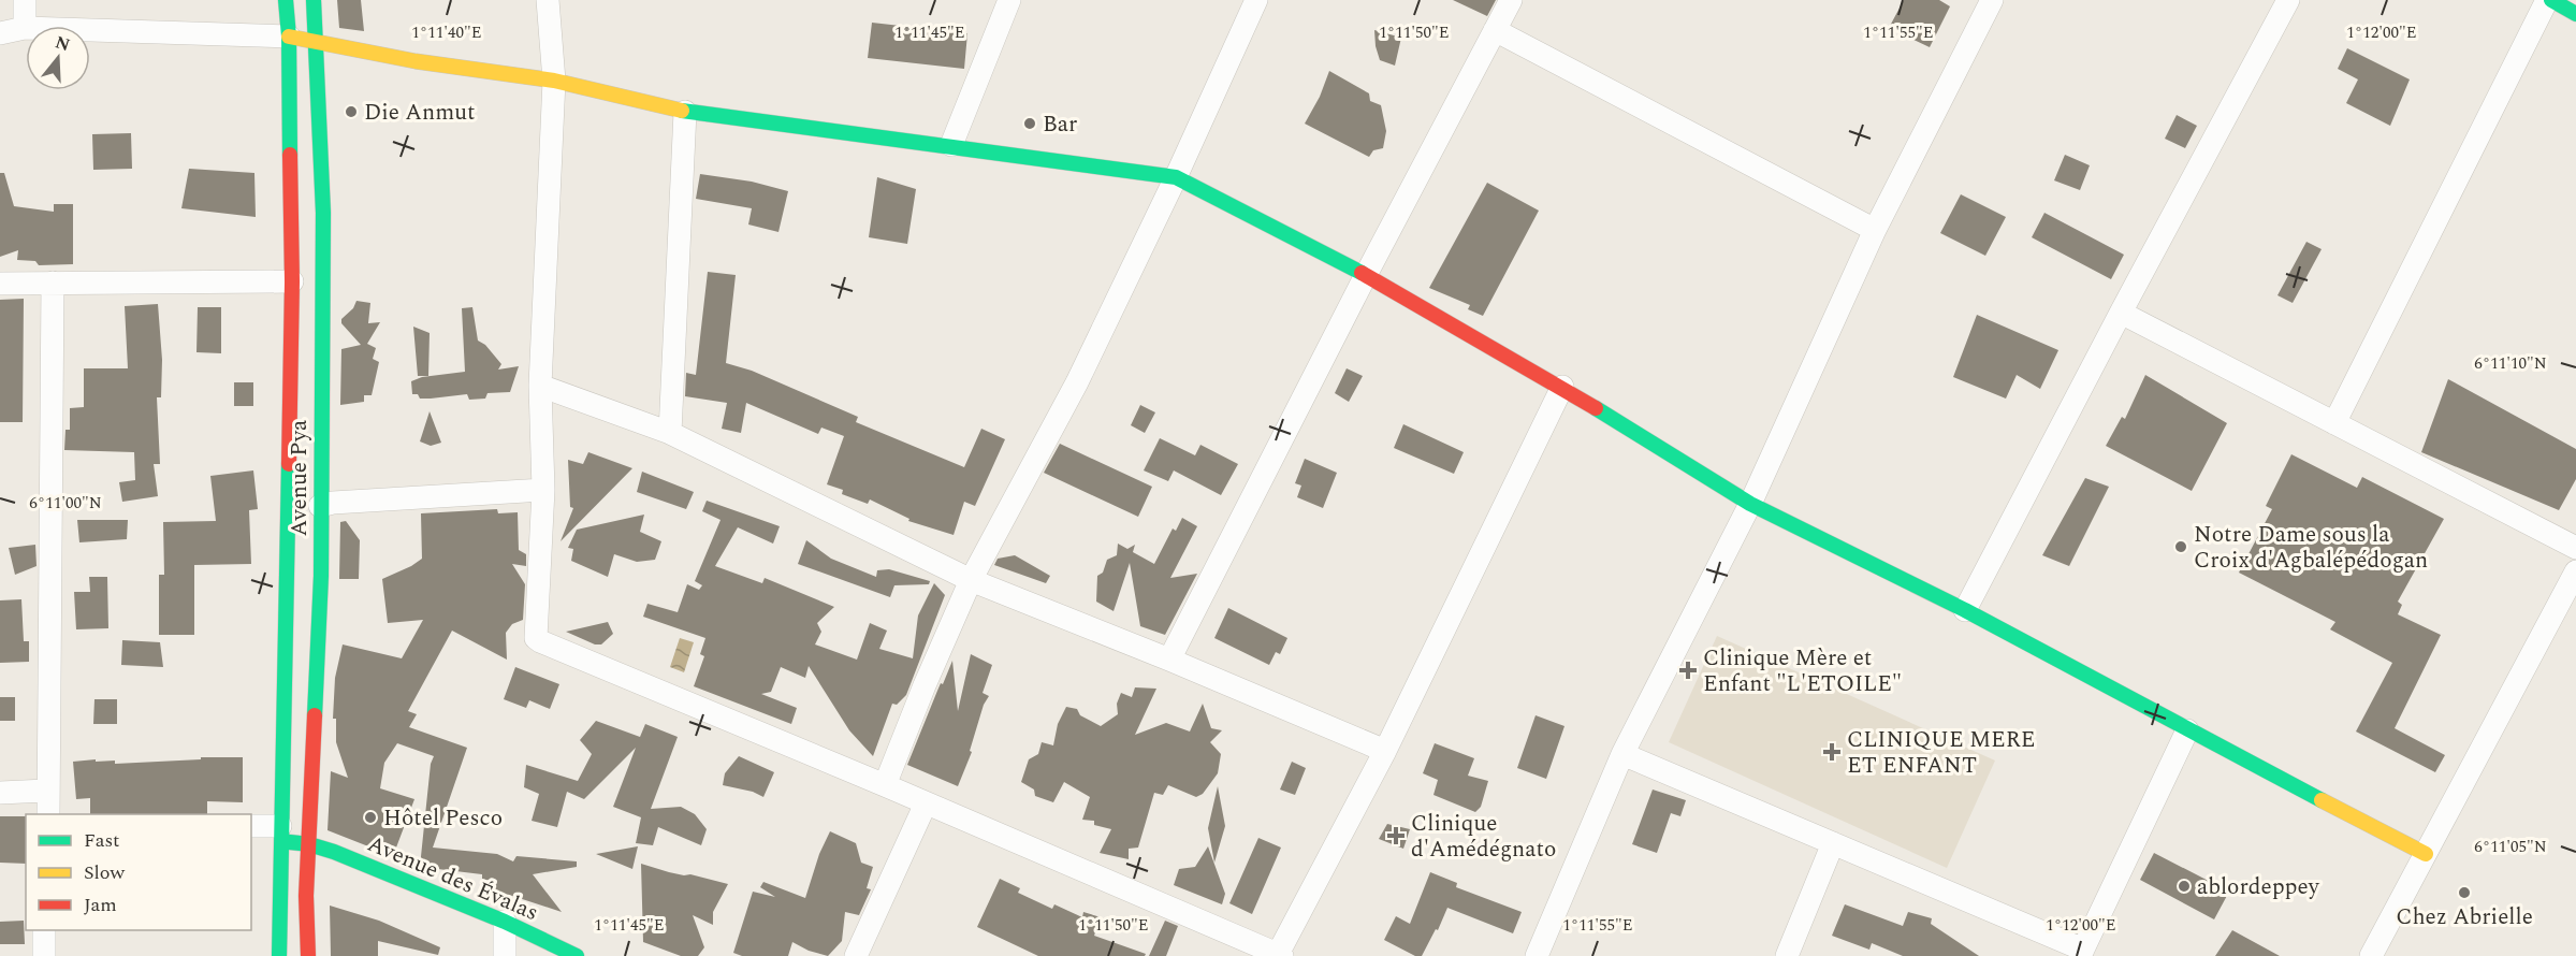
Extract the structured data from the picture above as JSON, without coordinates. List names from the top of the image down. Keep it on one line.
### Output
{"streets":{"street":["Avenue Pya","Avenue des Évalas"]},"crossings":[["Avenue Pya","Avenue des Évalas"]],"places":{"other":["Die Anmut","Bar","Notre Dame sous la Croix d'Agbalépédogan","Hôtel Pesco","ablordeppey","Chez Abrielle"],"health":["Clinique Mère et Enfant \"L'ETOILE\"","CLINIQUE MERE ET ENFANT","Clinique d'Amédégnato"]},"legend":["Fast","Slow","Jam"],"north":"top","coordinates":["1°11'40\"E","1°11'45\"E","1°11'50\"E","1°11'55\"E","1°12'00\"E","6°11'10\"N","6°11'00\"N","6°11'05\"N"]}
